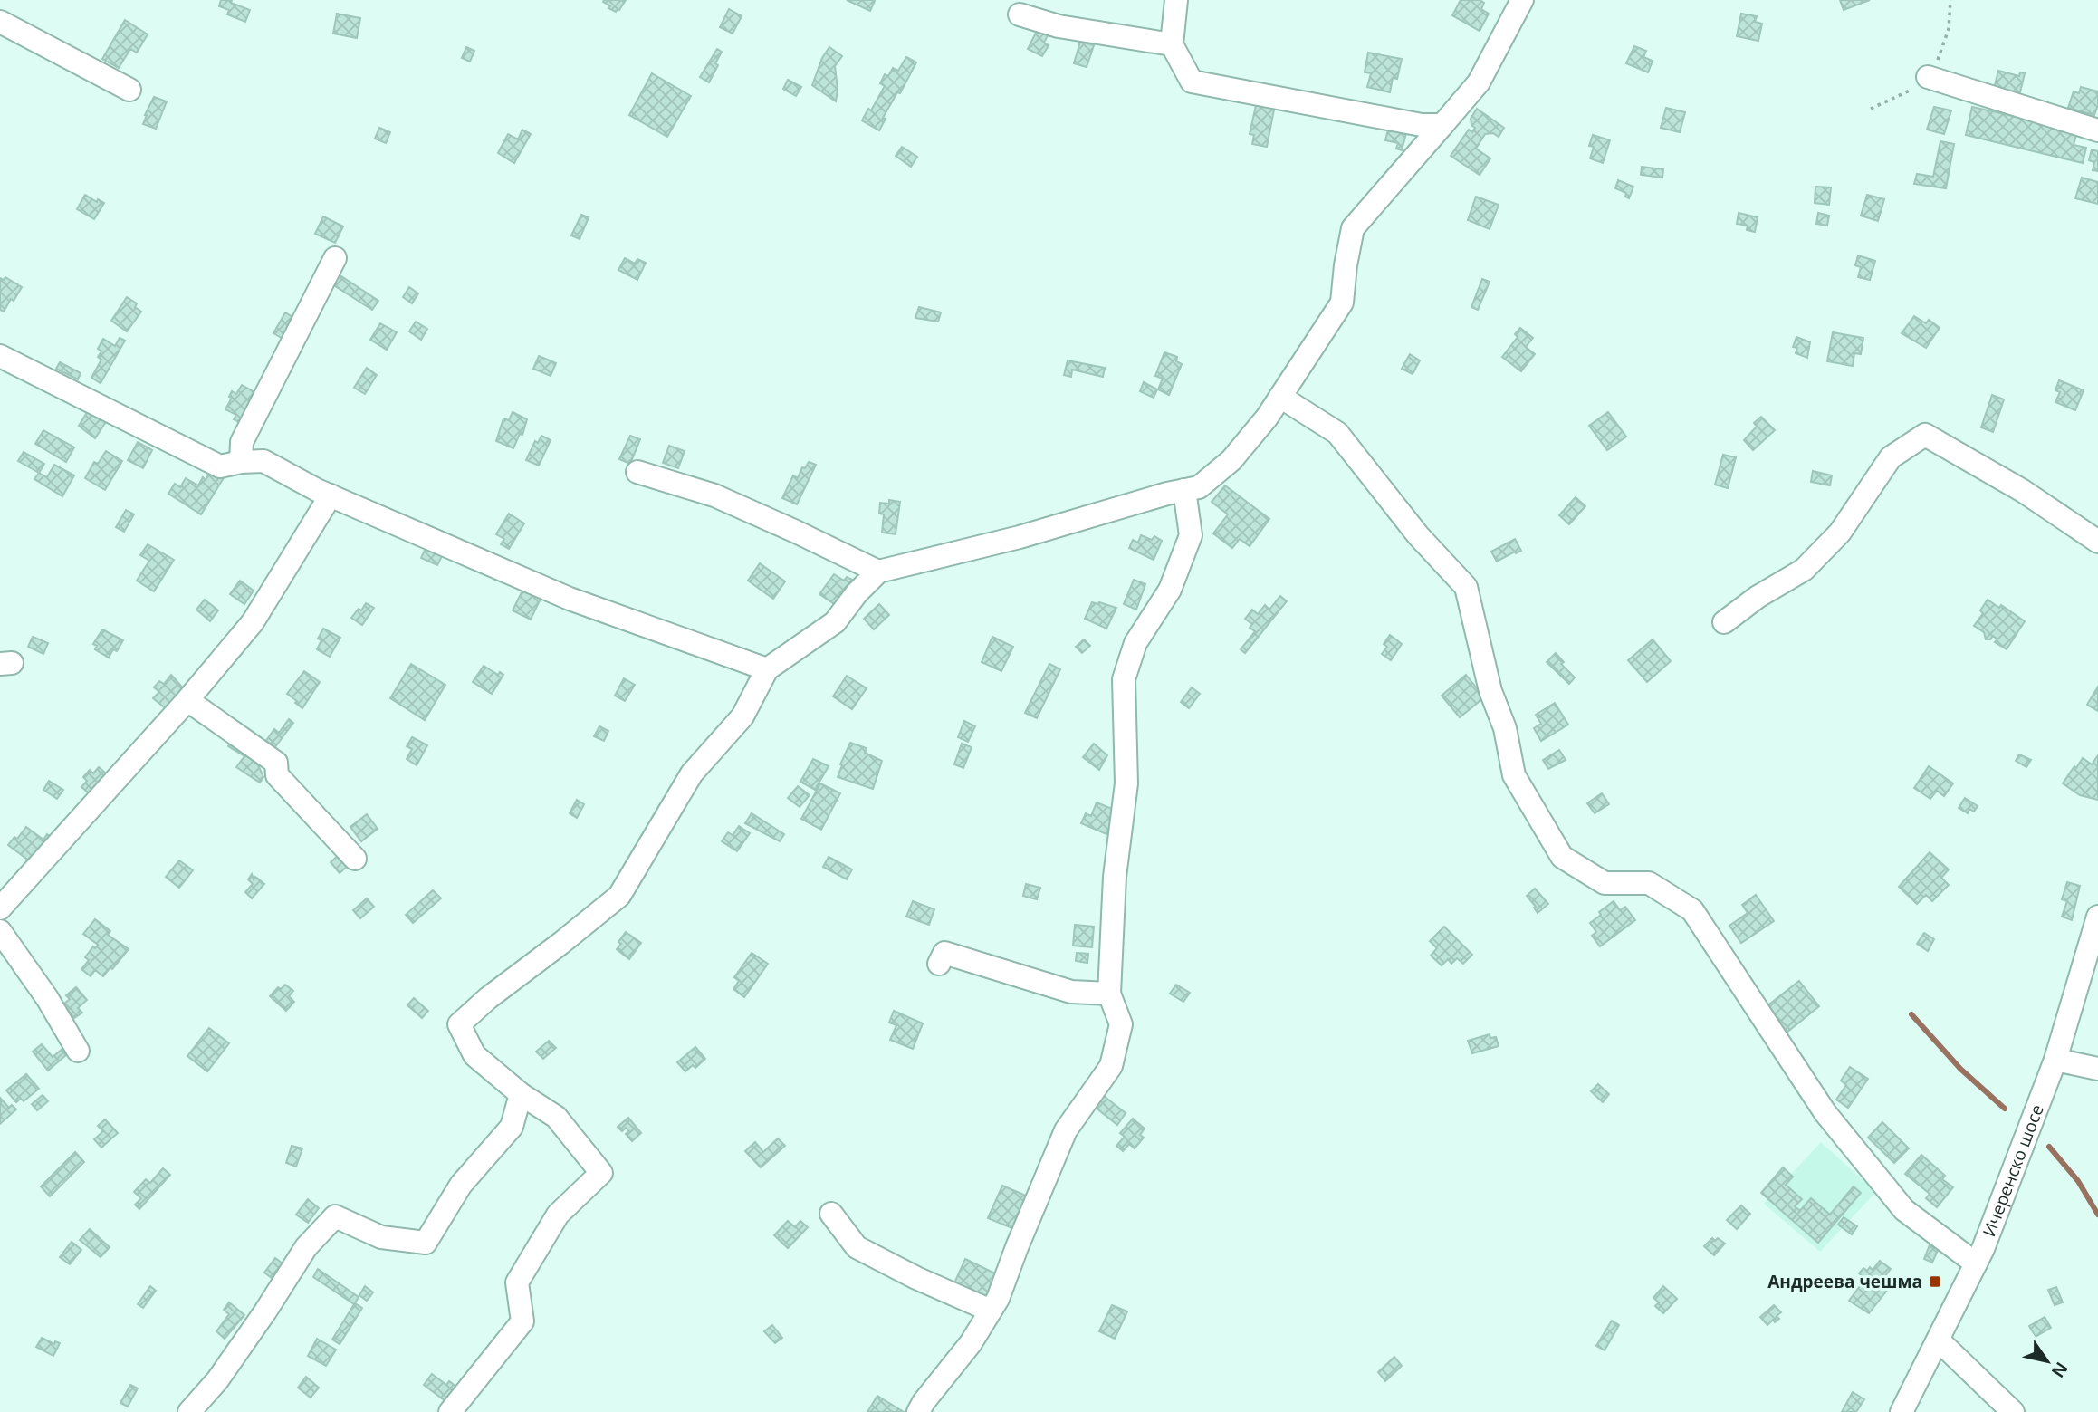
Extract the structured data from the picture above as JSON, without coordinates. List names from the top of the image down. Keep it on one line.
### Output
{"streets":{"street":["Ичеренско шосе"]},"places":{"transit":["Андреева чешма"]},"north":"bottom right"}
